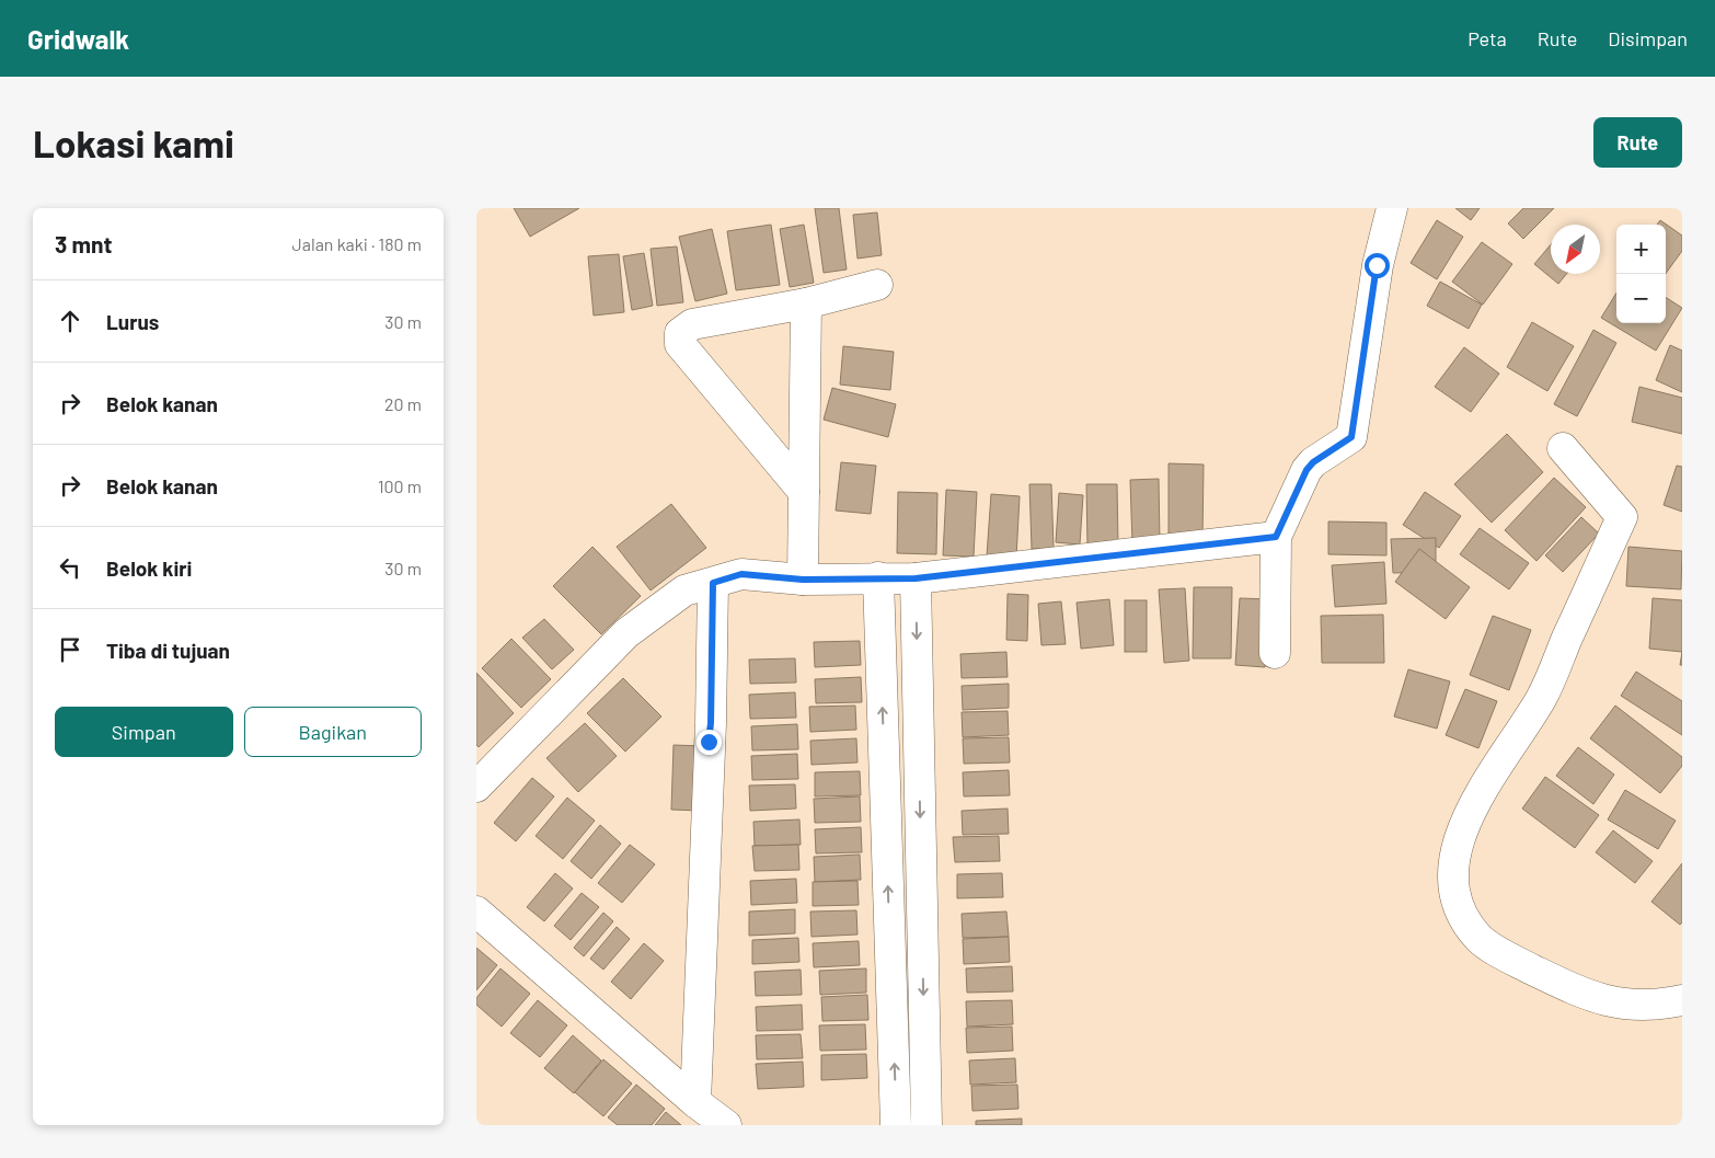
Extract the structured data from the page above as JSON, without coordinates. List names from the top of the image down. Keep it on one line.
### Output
{"north":"bottom left","page":{"header":"Gridwalk","nav":["Peta","Rute","Disimpan"],"buttons":["Rute",["Simpan","Bagikan"]],"title":"Lokasi kami","heading":["3 mnt","Jalan kaki · 180 m"],"map_buttons":["+","−"],"list":[["Lurus","30 m"],["Belok kanan","20 m"],["Belok kanan","100 m"],["Belok kiri","30 m"],"Tiba di tujuan"]}}
